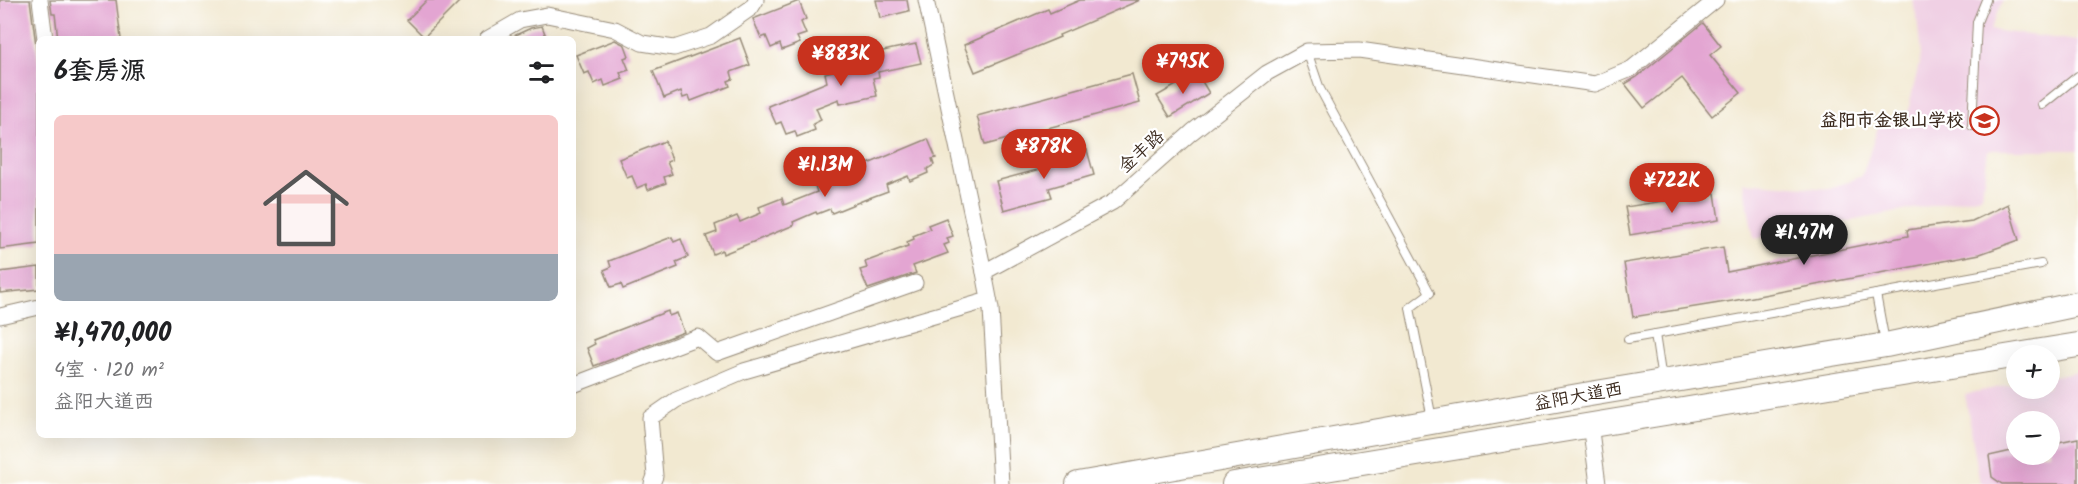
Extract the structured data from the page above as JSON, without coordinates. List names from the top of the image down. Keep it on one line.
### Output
{"streets":{"main road":["益阳大道西"],"street":["金丰路"]},"places":{"school or university":["益阳市金银山学校"]},"page":{"price":["¥883K","¥795K","¥878K","¥1.13M","¥722K","¥1.47M"],"heading":"6套房源","list":[{"name":"¥1,470,000","note":"4室 · 120 m² · 益阳大道西"}],"map_buttons":["+","−"]}}
